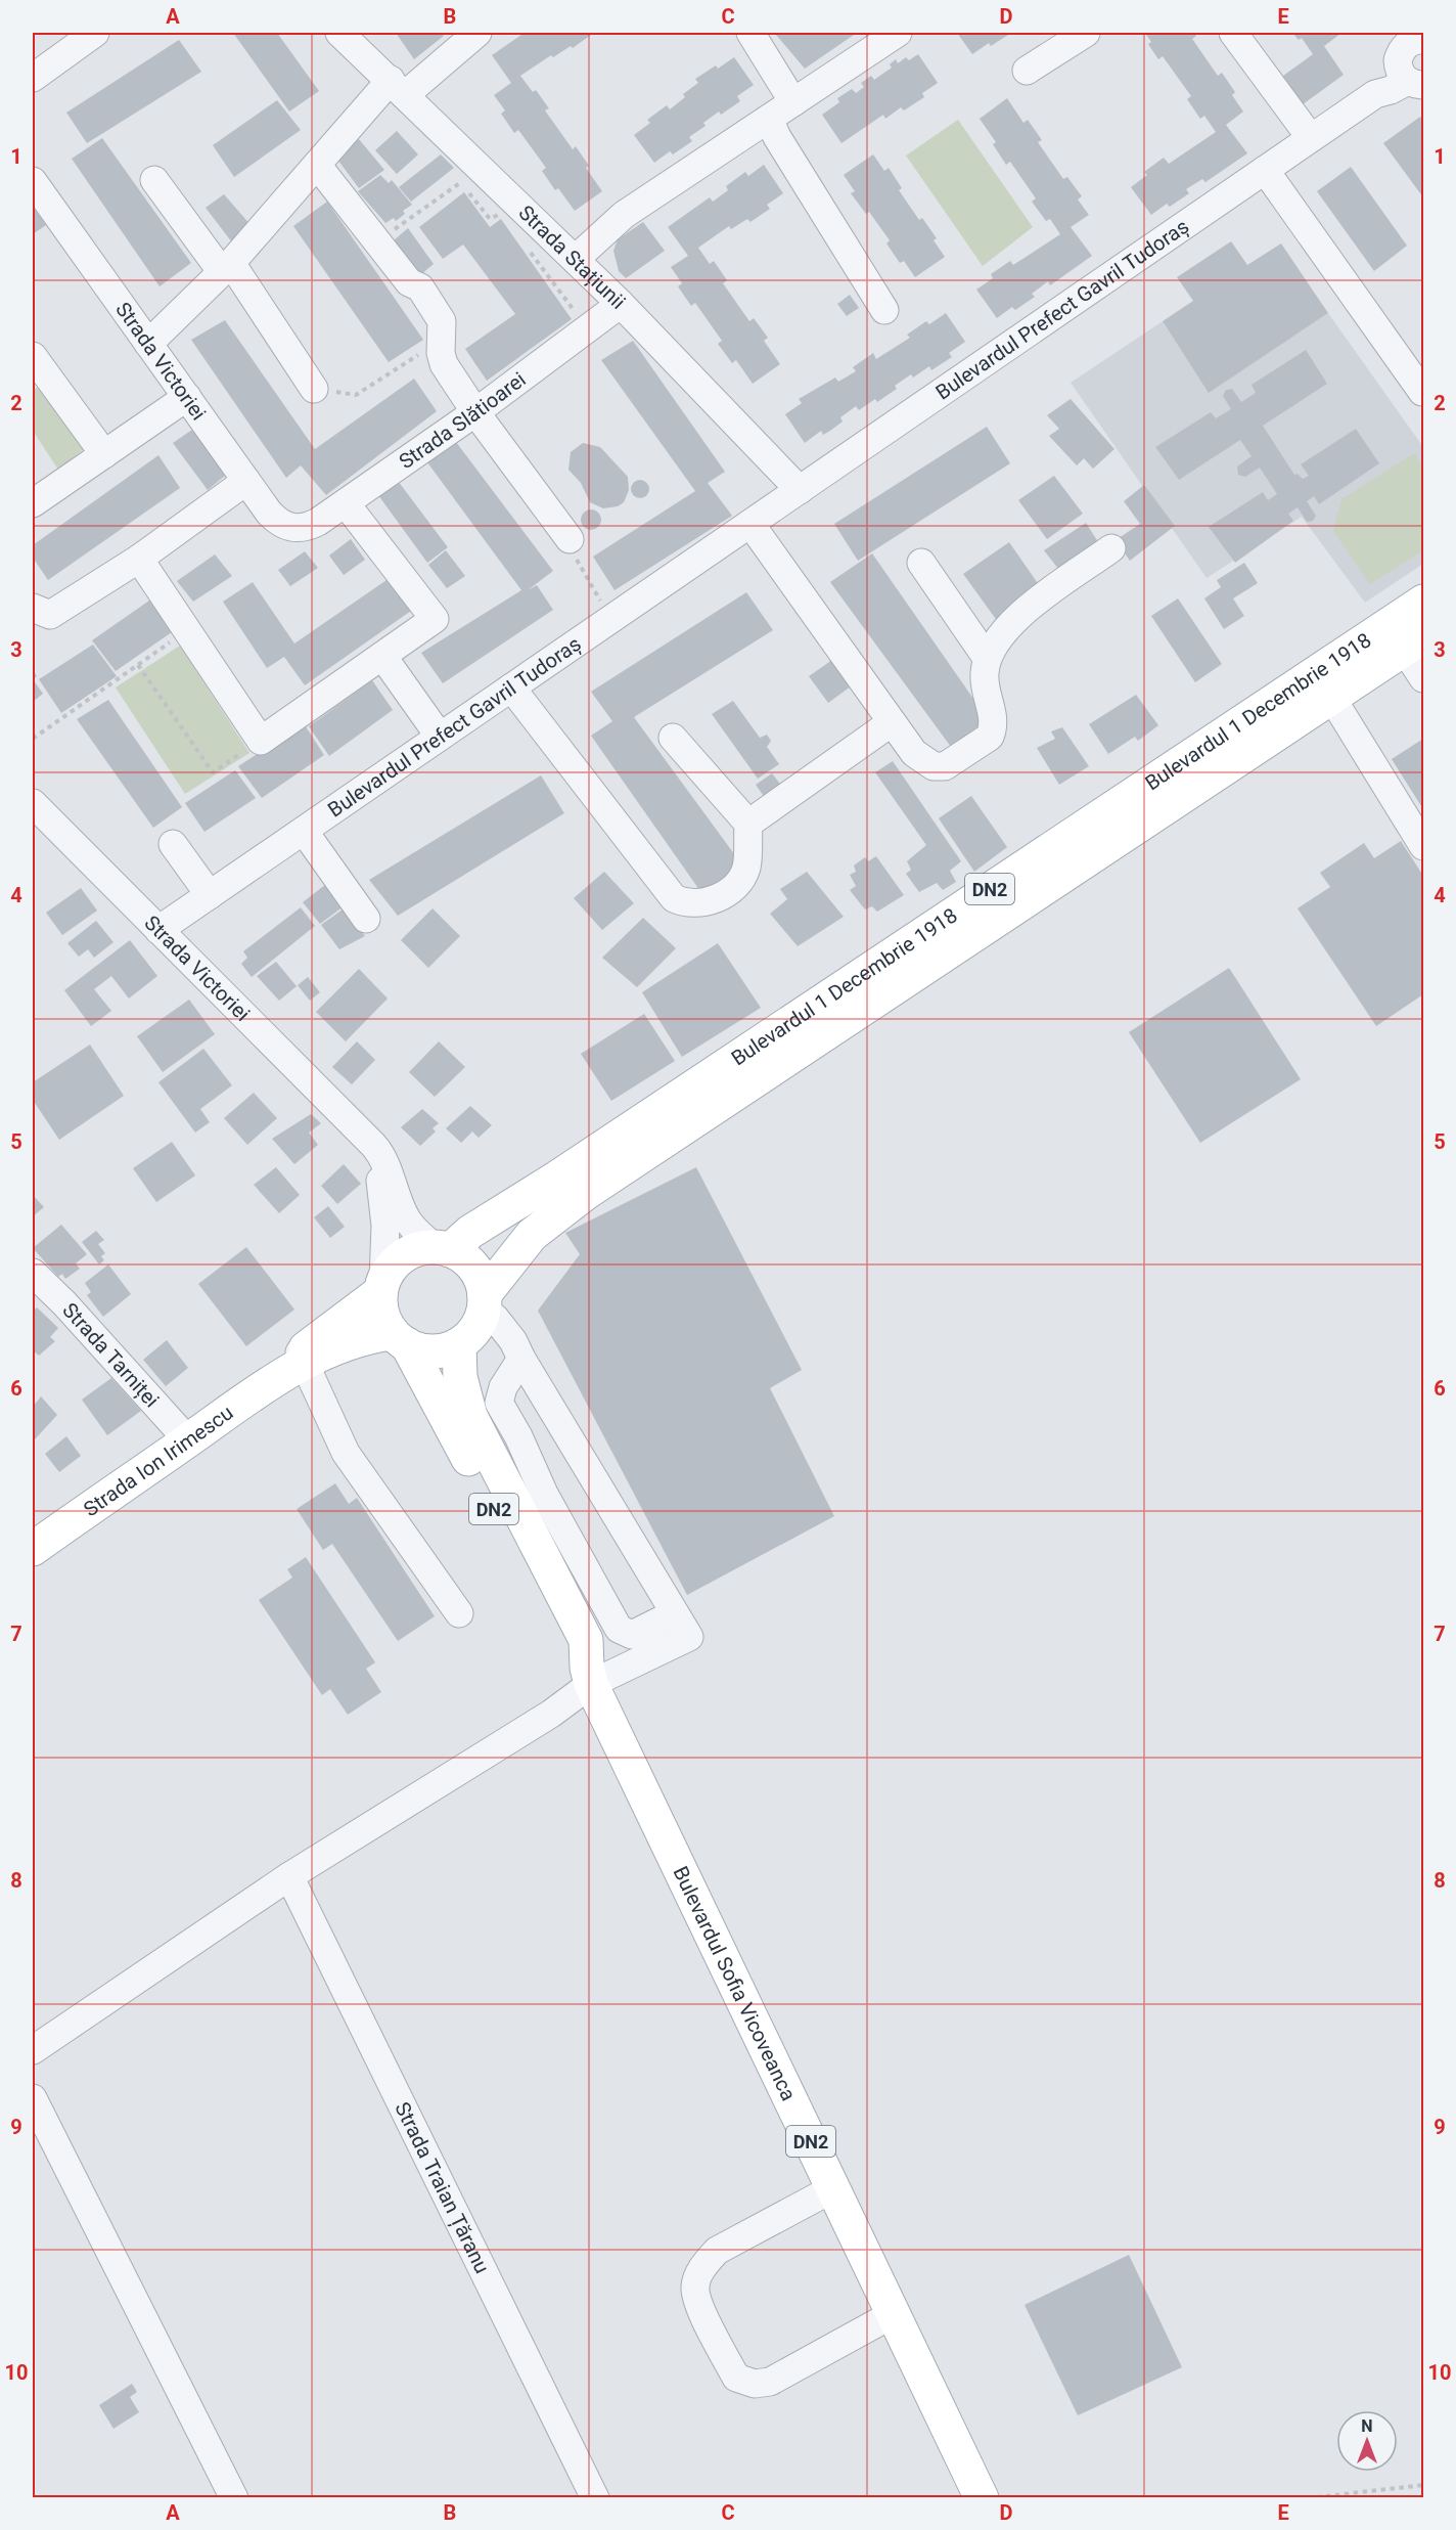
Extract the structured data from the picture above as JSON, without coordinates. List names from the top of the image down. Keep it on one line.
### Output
{"streets":{"main road":["Bulevardul 1 Decembrie 1918","DN2","Strada Ion Irimescu","Bulevardul Sofia Vicoveanca"],"street":["Strada Stațiunii","Bulevardul Prefect Gavril Tudoraș","Strada Victoriei","Strada Slătioarei","Strada Tarniței","Strada Traian Țăranu"]},"crossings":[["Strada Stațiunii","Bulevardul Prefect Gavril Tudoraș"],["Strada Stațiunii","Strada Slătioarei"],["Bulevardul Prefect Gavril Tudoraș","Strada Victoriei"],["Strada Victoriei","Strada Slătioarei"],["Strada Victoriei","Bulevardul 1 Decembrie 1918"],["Strada Victoriei","DN2"],["Strada Victoriei","Strada Ion Irimescu"],["Strada Victoriei","Bulevardul Sofia Vicoveanca"],["Bulevardul 1 Decembrie 1918","DN2"],["Bulevardul 1 Decembrie 1918","Strada Ion Irimescu"],["Bulevardul 1 Decembrie 1918","Bulevardul Sofia Vicoveanca"],["DN2","Strada Ion Irimescu"],["DN2","Bulevardul Sofia Vicoveanca"],["Strada Tarniței","Strada Ion Irimescu"],["Strada Ion Irimescu","Bulevardul Sofia Vicoveanca"]],"north":"top","grid":{"columns":["A","B","C","D","E"],"rows":["1","2","3","4","5","6","7","8","9","10"]}}
